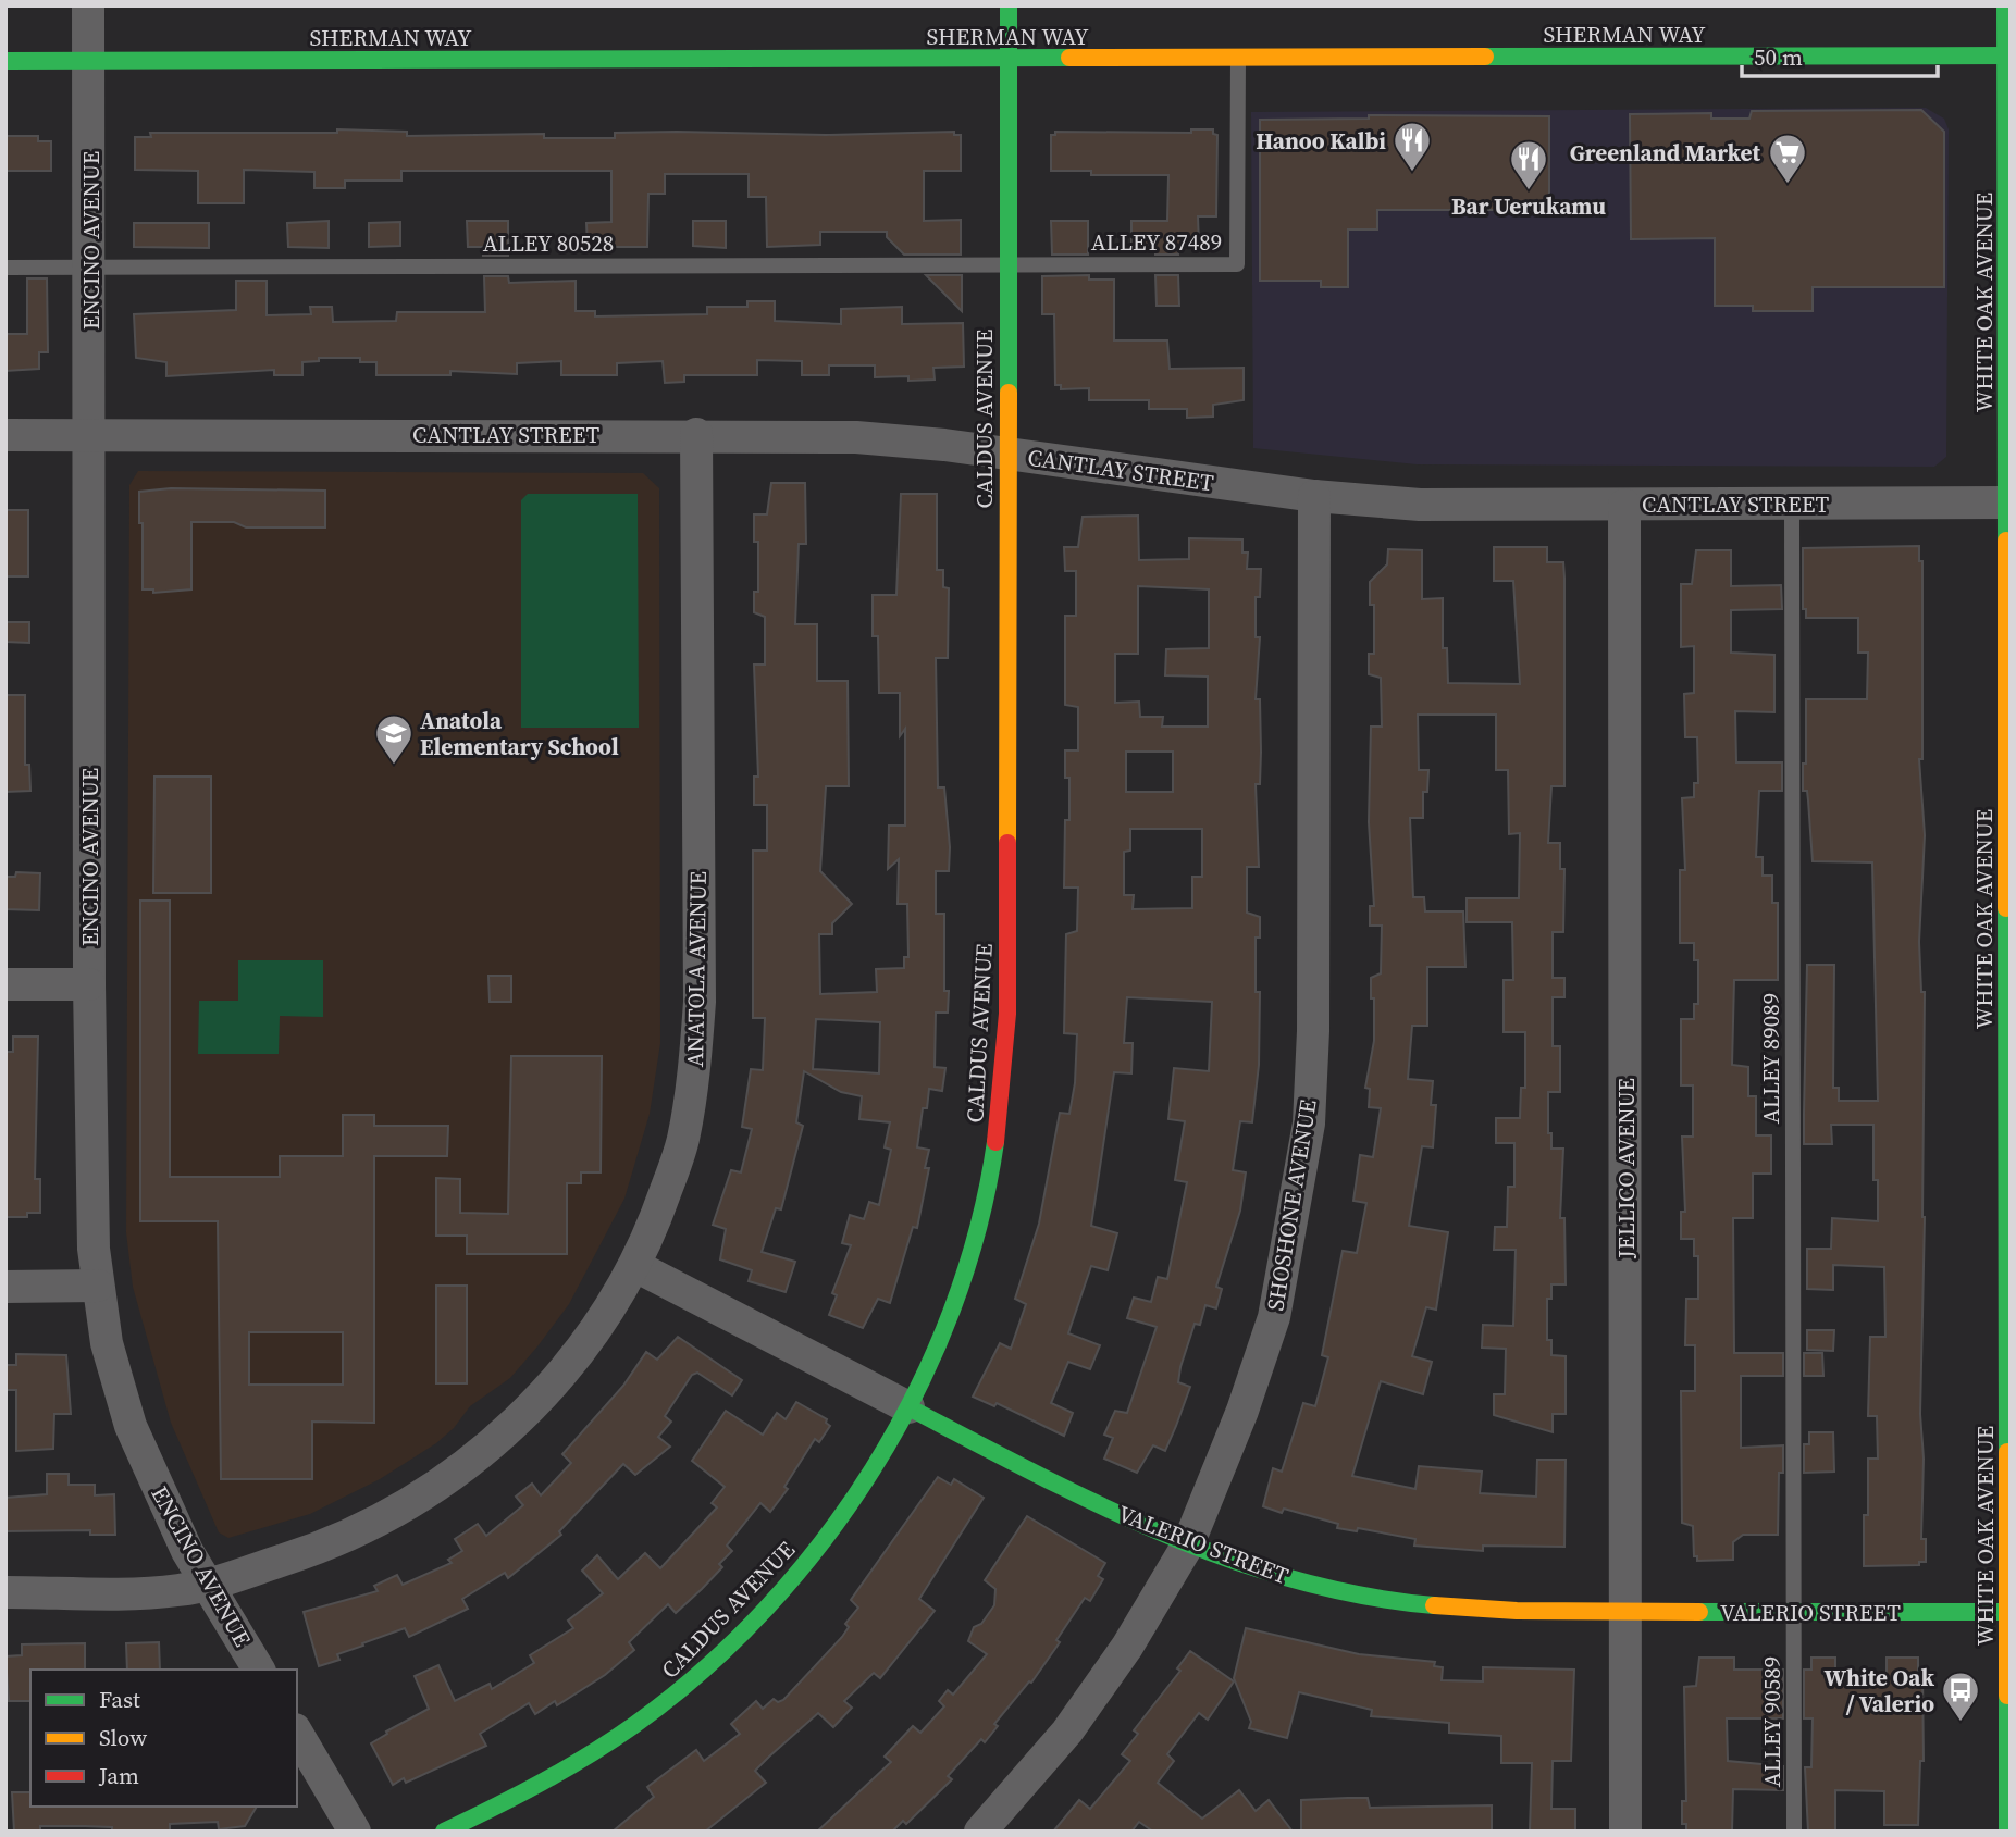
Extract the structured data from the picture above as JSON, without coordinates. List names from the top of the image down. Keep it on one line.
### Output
{"streets":{"main road":["SHERMAN WAY","WHITE OAK AVENUE","CALDUS AVENUE","VALERIO STREET"],"street":["ENCINO AVENUE","CANTLAY STREET","ANATOLA AVENUE","JELLICO AVENUE","SHOSHONE AVENUE"],"lane":["ALLEY 87489","ALLEY 80528","ALLEY 89089","ALLEY 90589"]},"crossings":[["SHERMAN WAY","ENCINO AVENUE"],["SHERMAN WAY","ALLEY 87489"],["SHERMAN WAY","WHITE OAK AVENUE"],["SHERMAN WAY","CALDUS AVENUE"],["ENCINO AVENUE","ALLEY 80528"],["ENCINO AVENUE","CANTLAY STREET"],["ENCINO AVENUE","ANATOLA AVENUE"],["ALLEY 87489","ALLEY 80528"],["ALLEY 87489","CALDUS AVENUE"],["ALLEY 80528","CALDUS AVENUE"],["WHITE OAK AVENUE","CANTLAY STREET"],["WHITE OAK AVENUE","VALERIO STREET"],["CALDUS AVENUE","CANTLAY STREET"],["CALDUS AVENUE","VALERIO STREET"],["CANTLAY STREET","ANATOLA AVENUE"],["CANTLAY STREET","ALLEY 89089"],["CANTLAY STREET","JELLICO AVENUE"],["CANTLAY STREET","SHOSHONE AVENUE"],["ANATOLA AVENUE","VALERIO STREET"],["ALLEY 89089","VALERIO STREET"],["ALLEY 89089","ALLEY 90589"],["JELLICO AVENUE","VALERIO STREET"],["SHOSHONE AVENUE","VALERIO STREET"],["VALERIO STREET","ALLEY 90589"]],"places":{"restaurant":["Hanoo Kalbi","Bar Uerukamu"],"supermarket":["Greenland Market"],"school or university":["Anatola Elementary School"],"bus stop":["White Oak / Valerio"]},"legend":["Fast","Slow","Jam"],"scale_bar":"50 m"}
